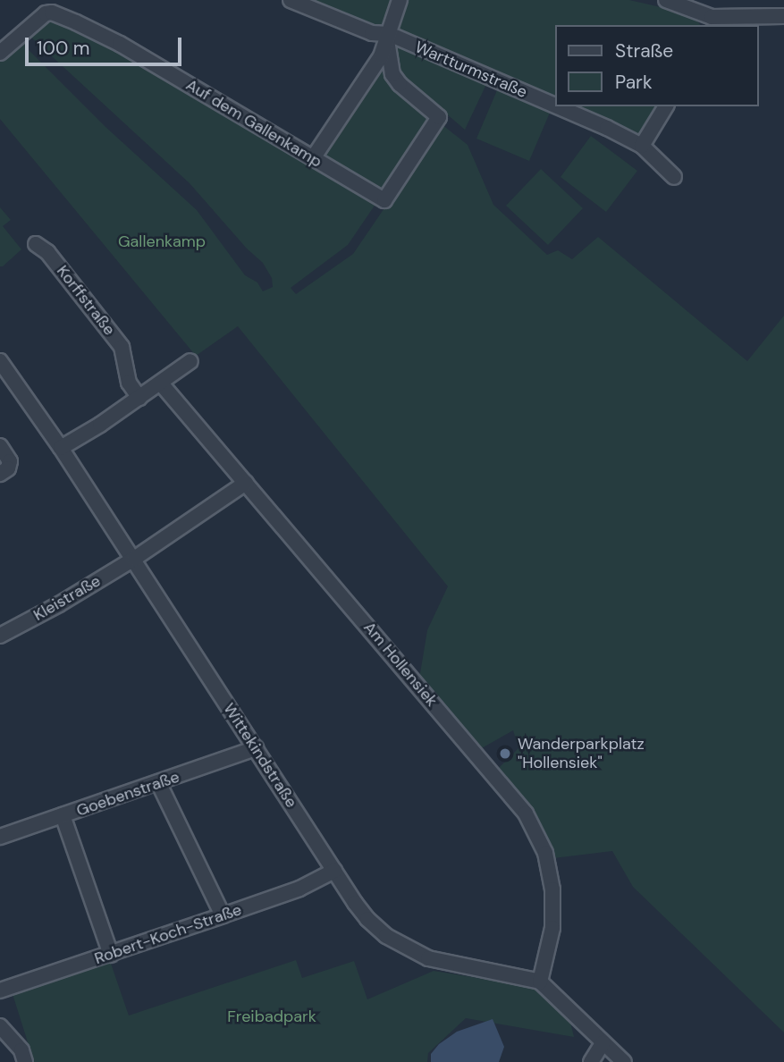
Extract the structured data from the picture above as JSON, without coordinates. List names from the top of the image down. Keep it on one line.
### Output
{"streets":{"street":["Wartturmstraße","Auf dem Gallenkamp","Korffstraße","Kleistraße","Am Hollensiek","Wittekindstraße","Goebenstraße","Robert-Koch-Straße"]},"crossings":[["Wartturmstraße","Auf dem Gallenkamp"],["Kleistraße","Am Hollensiek"],["Kleistraße","Wittekindstraße"],["Am Hollensiek","Wittekindstraße"],["Wittekindstraße","Goebenstraße"],["Wittekindstraße","Robert-Koch-Straße"]],"parks":["Gallenkamp","Freibadpark"],"places":["Wanderparkplatz \"Hollensiek\""],"legend":["Straße","Park"],"scale_bar":"100 m"}
